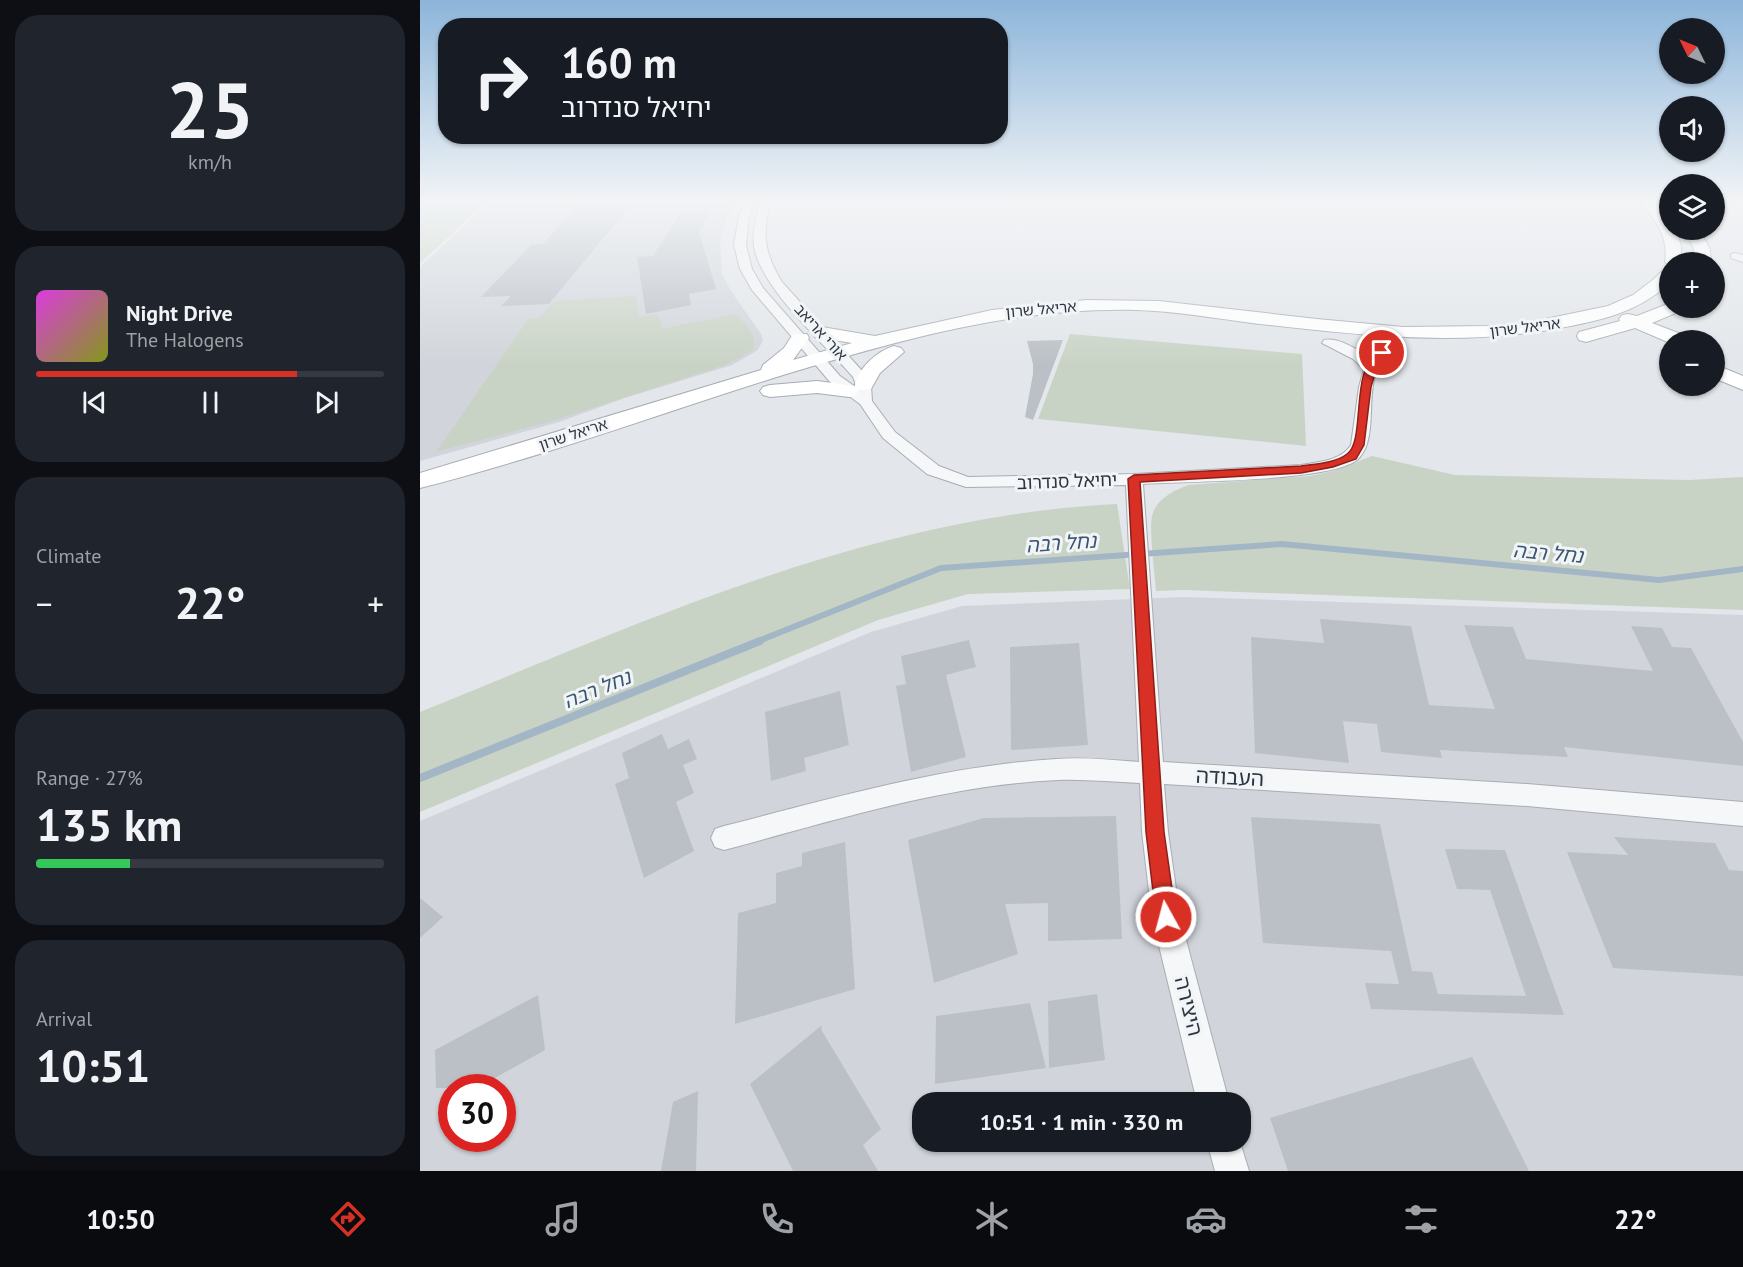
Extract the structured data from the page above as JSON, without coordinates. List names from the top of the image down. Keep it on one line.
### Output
{"streets":{"main road":["אריאל שרון"],"street":["אורי אריאב","יחיאל סנדרוב","העבודה","היצירה"]},"crossings":[["אריאל שרון","אורי אריאב"],["אריאל שרון","יחיאל סנדרוב"],["אורי אריאב","יחיאל סנדרוב"],["יחיאל סנדרוב","היצירה"],["העבודה","היצירה"]],"water":["נחל רבה"],"north":"top left","page":{"tile":[["25","km/h"],"Climate",["Range · 27%","135 km"],["Arrival","10:51"]],"map_buttons":["+","−"],"turn":["160 m","יחיאל סנדרוב"],"song":["Night Drive","The Halogens"],"heat":["−","22°","+"],"limit":"30","trip":"10:51 · 1 min · 330 m","tabs":["10:50","22°"]}}
